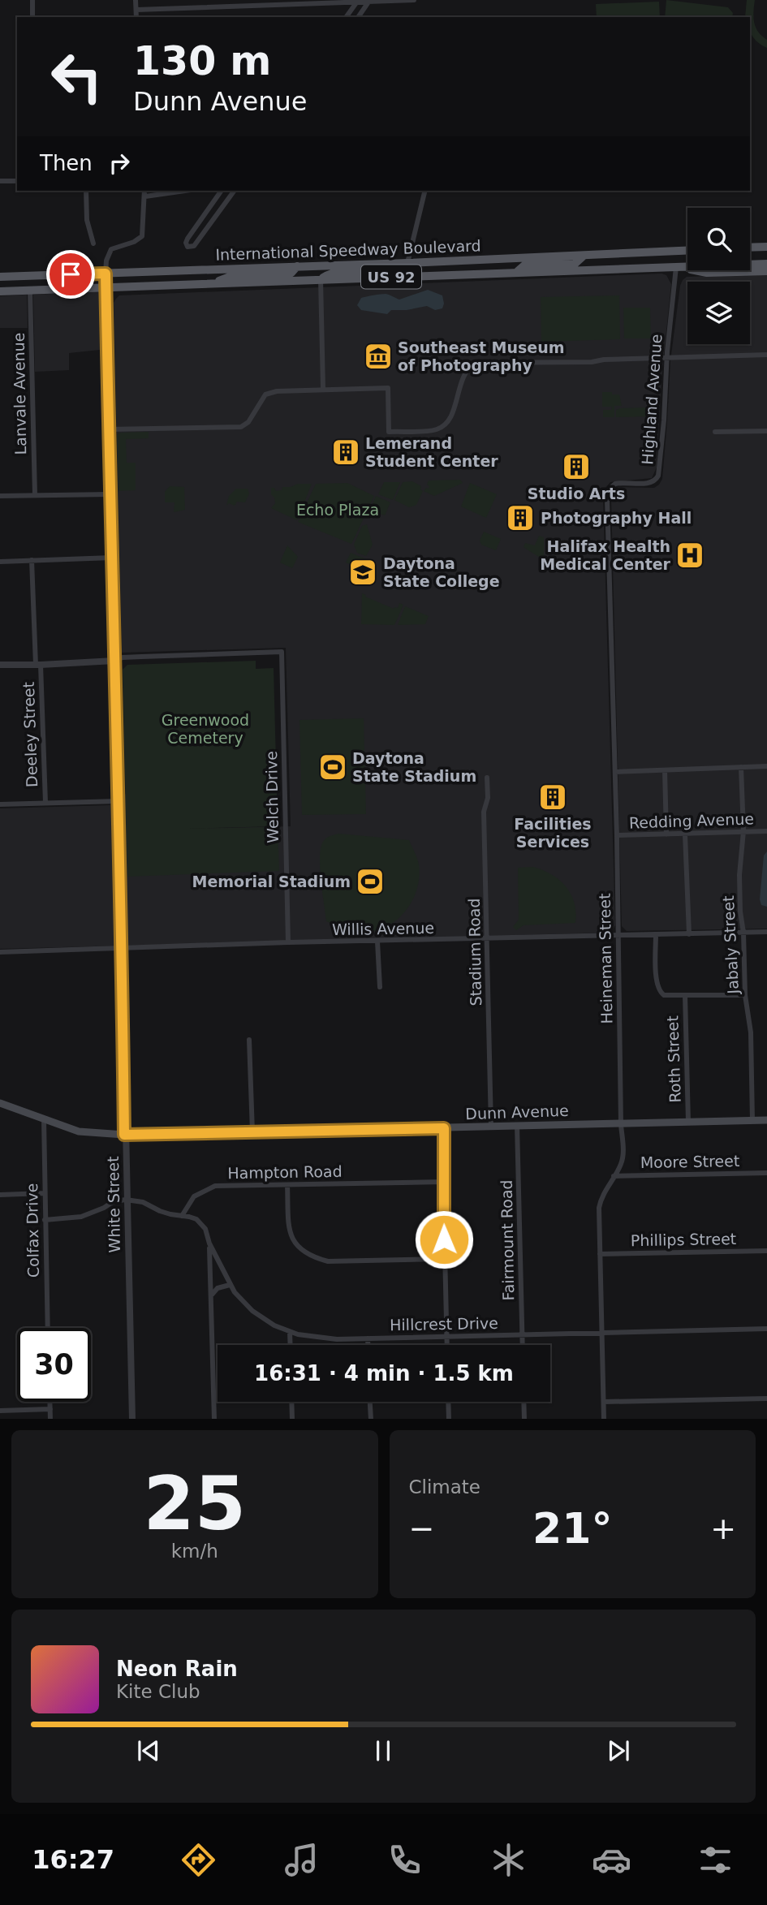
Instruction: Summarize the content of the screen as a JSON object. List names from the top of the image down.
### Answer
{
  "streets": {
    "main road": ["International Speedway Boulevard", "US 92", "Dunn Avenue"],
    "street": [
      "Lanvale Avenue",
      "Highland Avenue",
      "Deeley Street",
      "Welch Drive",
      "Redding Avenue",
      "Willis Avenue",
      "Jabaly Street",
      "Stadium Road",
      "Heineman Street",
      "Roth Street",
      "Moore Street",
      "Hampton Road",
      "White Street",
      "Colfax Drive",
      "Phillips Street",
      "Fairmount Road",
      "Hillcrest Drive"
    ]
  },
  "crossings": [
    ["International Speedway Boulevard", "Lanvale Avenue"],
    ["International Speedway Boulevard", "Highland Avenue"],
    ["International Speedway Boulevard", "White Street"],
    ["Highland Avenue", "Heineman Street"],
    ["Welch Drive", "Willis Avenue"],
    ["Welch Drive", "White Street"],
    ["Redding Avenue", "Jabaly Street"],
    ["Redding Avenue", "Heineman Street"],
    ["Willis Avenue", "Jabaly Street"],
    ["Willis Avenue", "Stadium Road"],
    ["Willis Avenue", "Heineman Street"],
    ["Willis Avenue", "White Street"],
    ["Jabaly Street", "Dunn Avenue"],
    ["Stadium Road", "Dunn Avenue"],
    ["Heineman Street", "Dunn Avenue"],
    ["Heineman Street", "Moore Street"],
    ["Heineman Street", "Phillips Street"],
    ["Heineman Street", "Hillcrest Drive"],
    ["Roth Street", "Dunn Avenue"],
    ["Dunn Avenue", "White Street"],
    ["Dunn Avenue", "Colfax Drive"],
    ["Dunn Avenue", "Fairmount Road"],
    ["Hampton Road", "Hillcrest Drive"],
    ["Fairmount Road", "Hillcrest Drive"]
  ],
  "parks": ["Echo Plaza", "Greenwood Cemetery"],
  "places": {
    "museum": ["Southeast Museum of Photography"],
    "building": [
      "Lemerand Student Center",
      "Studio Arts",
      "Photography Hall",
      "Facilities Services"
    ],
    "hospital": ["Halifax Health Medical Center"],
    "school or university": ["Daytona State College"],
    "sports": ["Daytona State Stadium", "Memorial Stadium"]
  },
  "page": {
    "turn": ["130 m", "Dunn Avenue"],
    "then": "Then",
    "limit": "30",
    "trip": "16:31 · 4 min · 1.5 km",
    "tile": [
      ["25", "km/h"],
      "Climate"
    ],
    "heat": ["−", "21°", "+"],
    "song": ["Neon Rain", "Kite Club"],
    "tabs": "16:27"
  }
}
